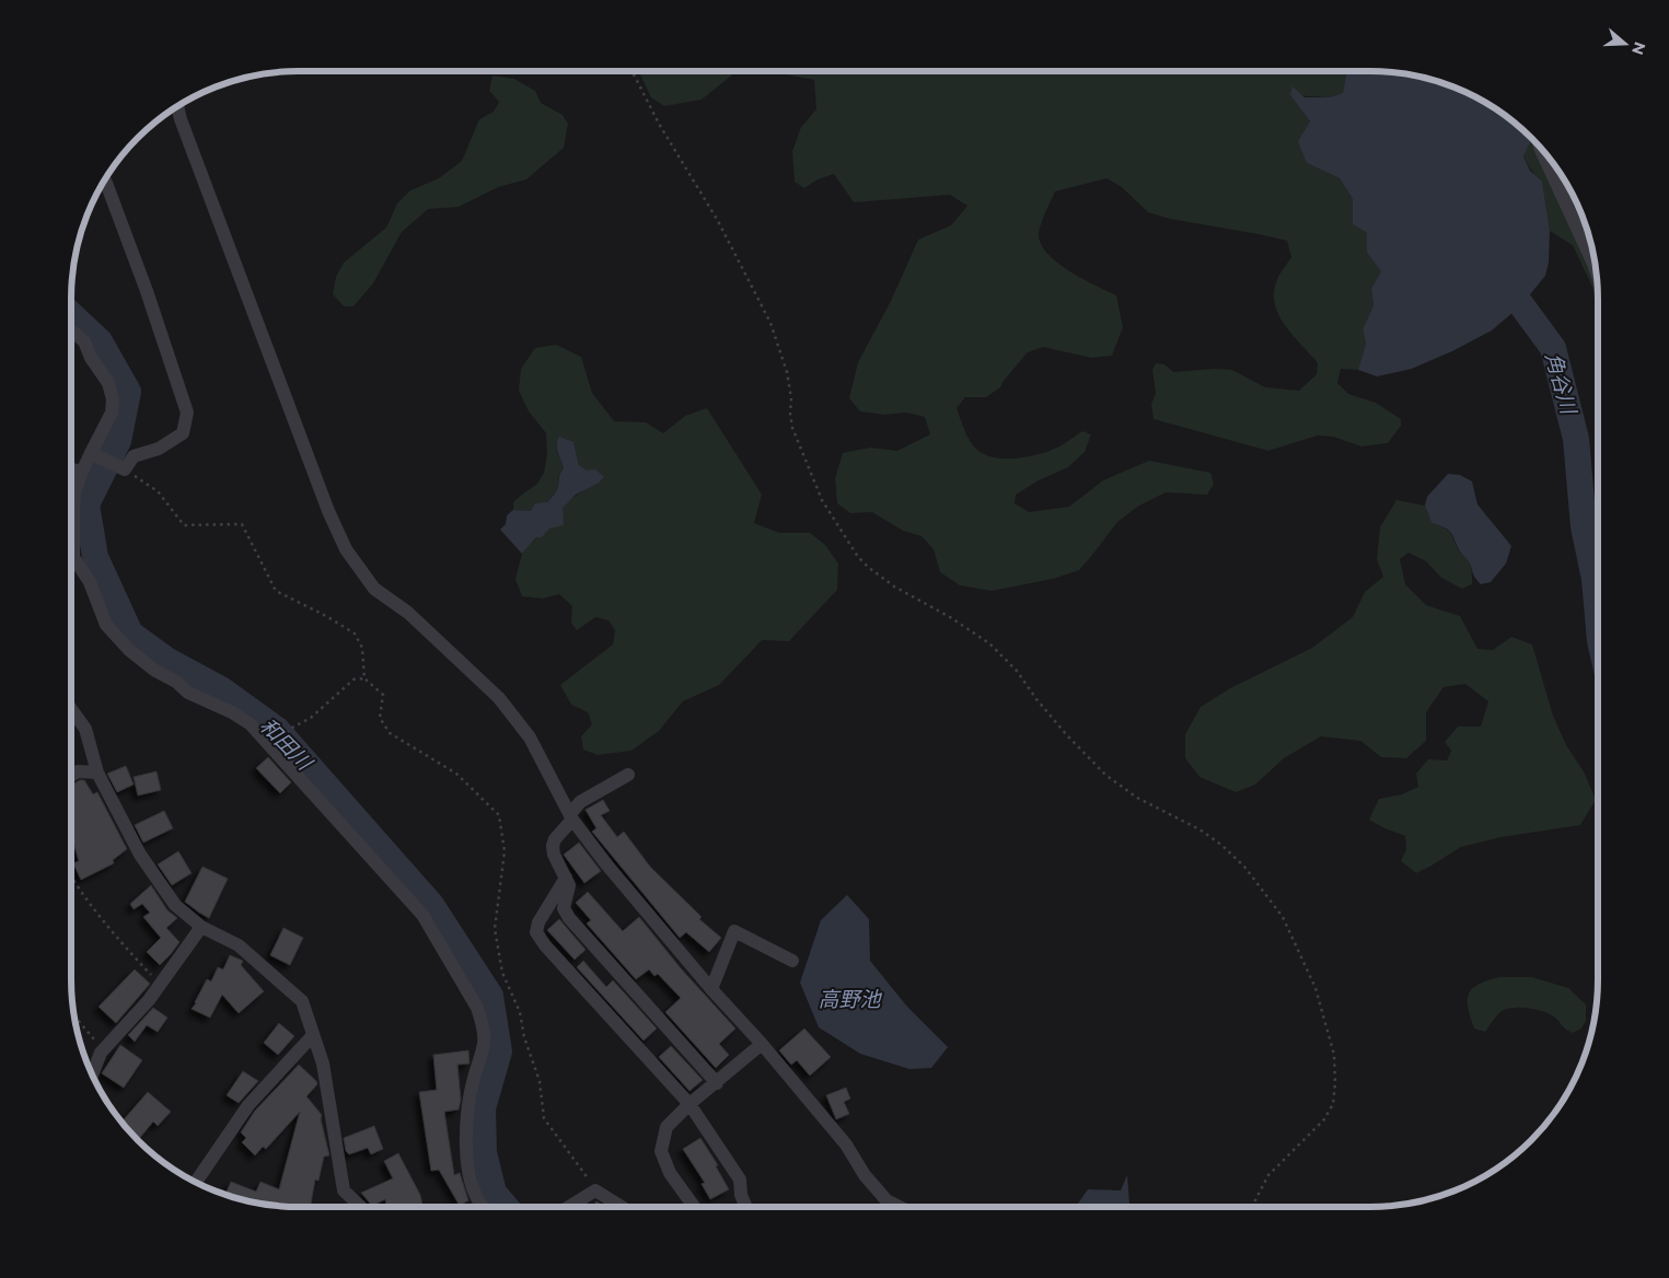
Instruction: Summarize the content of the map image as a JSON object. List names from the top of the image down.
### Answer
{
  "water": ["角谷川", "和田川", "高野池"],
  "north": "right"
}
